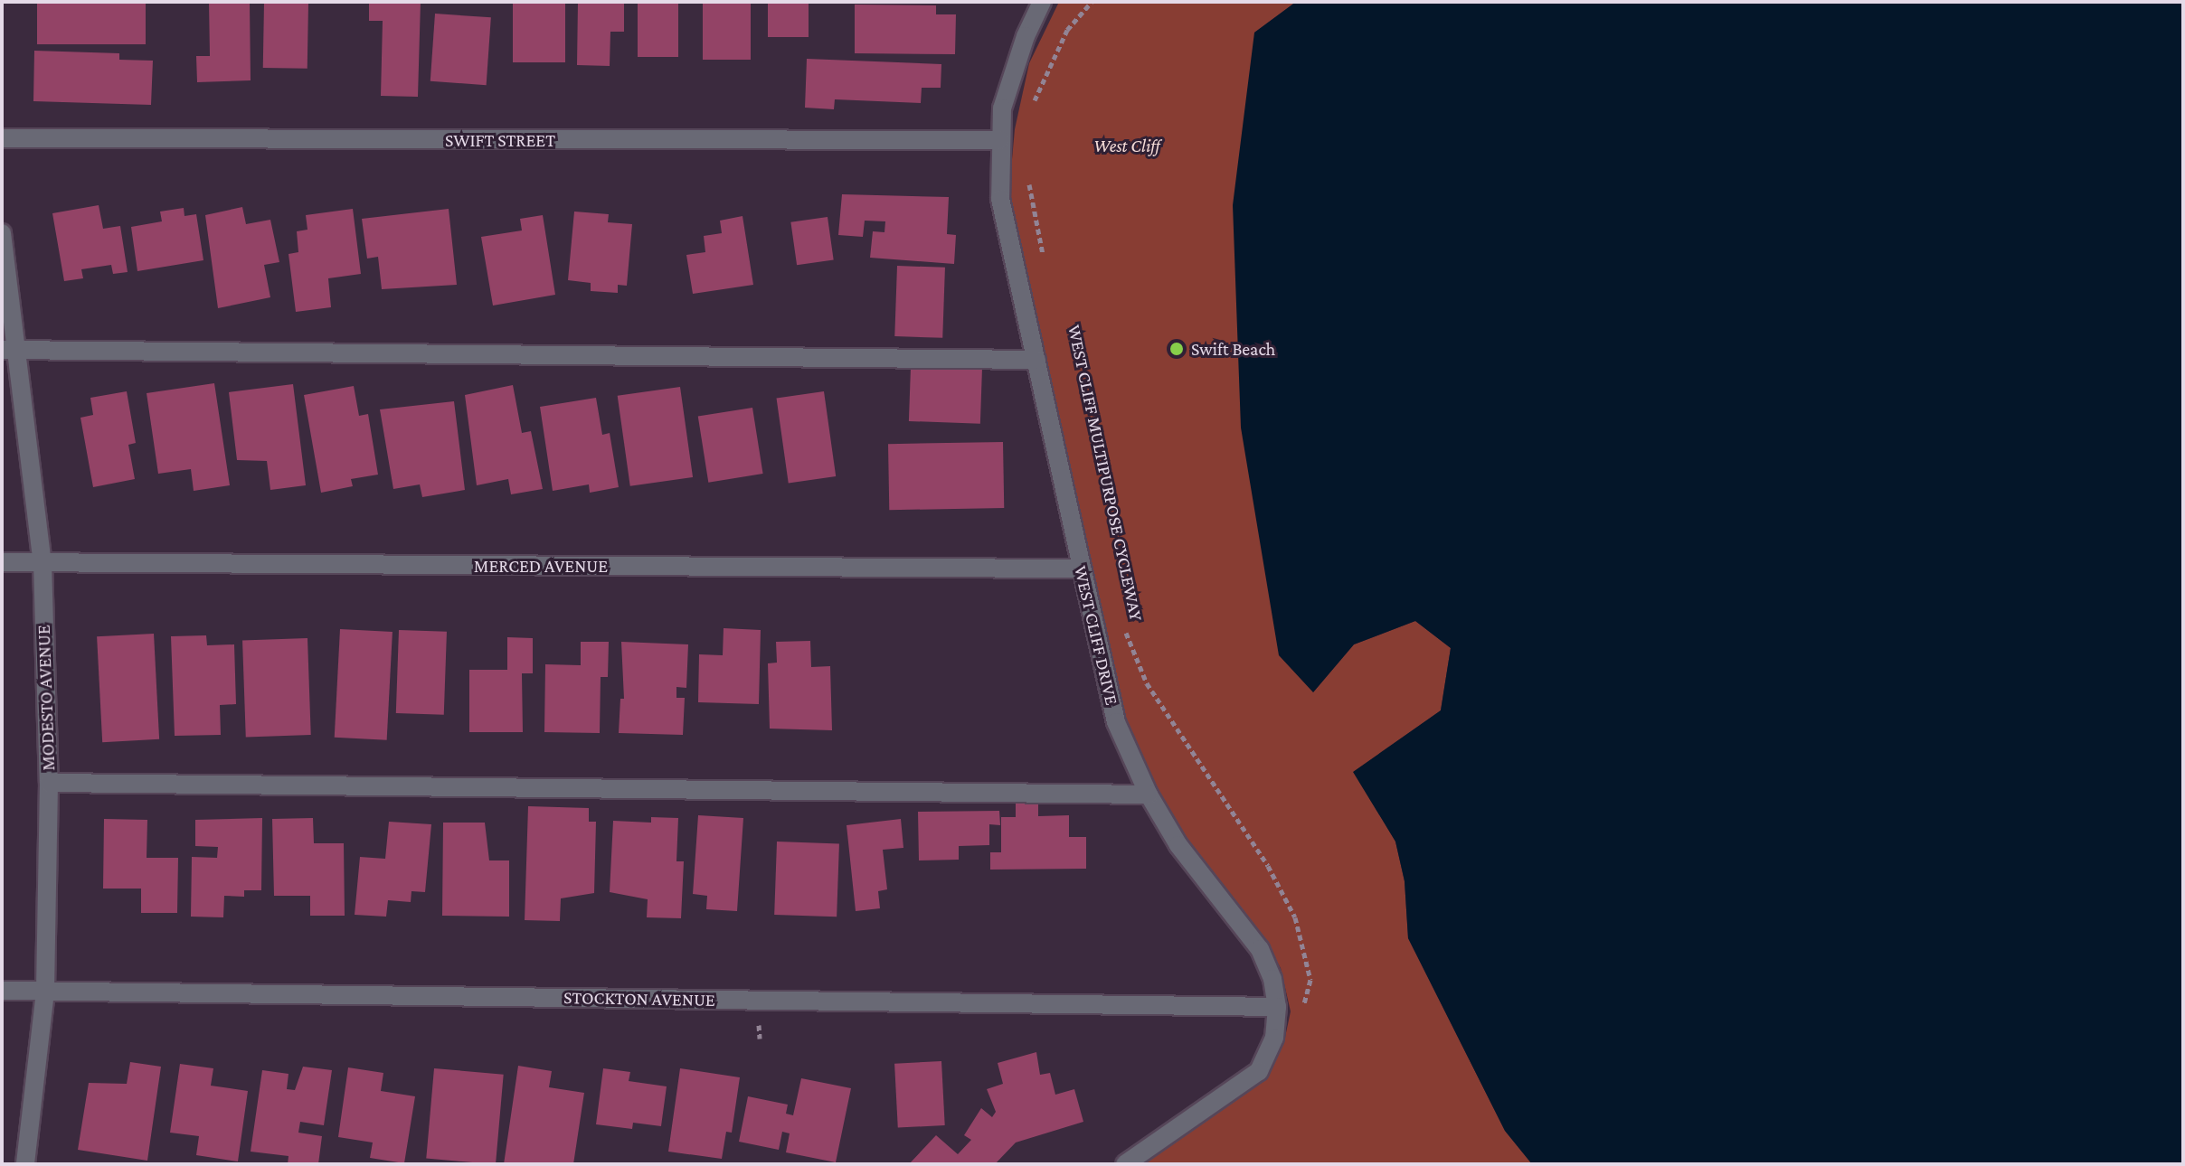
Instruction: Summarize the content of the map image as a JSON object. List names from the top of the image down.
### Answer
{
  "streets": {
    "street": [
      "SWIFT STREET",
      "MERCED AVENUE",
      "WEST CLIFF DRIVE",
      "MODESTO AVENUE",
      "STOCKTON AVENUE"
    ],
    "path": ["WEST CLIFF MULTIPURPOSE CYCLEWAY"]
  },
  "crossings": [
    ["SWIFT STREET", "WEST CLIFF DRIVE"],
    ["MERCED AVENUE", "WEST CLIFF DRIVE"],
    ["MERCED AVENUE", "MODESTO AVENUE"],
    ["WEST CLIFF DRIVE", "STOCKTON AVENUE"],
    ["MODESTO AVENUE", "STOCKTON AVENUE"]
  ],
  "parks": ["West Cliff"],
  "places": ["Swift Beach"]
}
